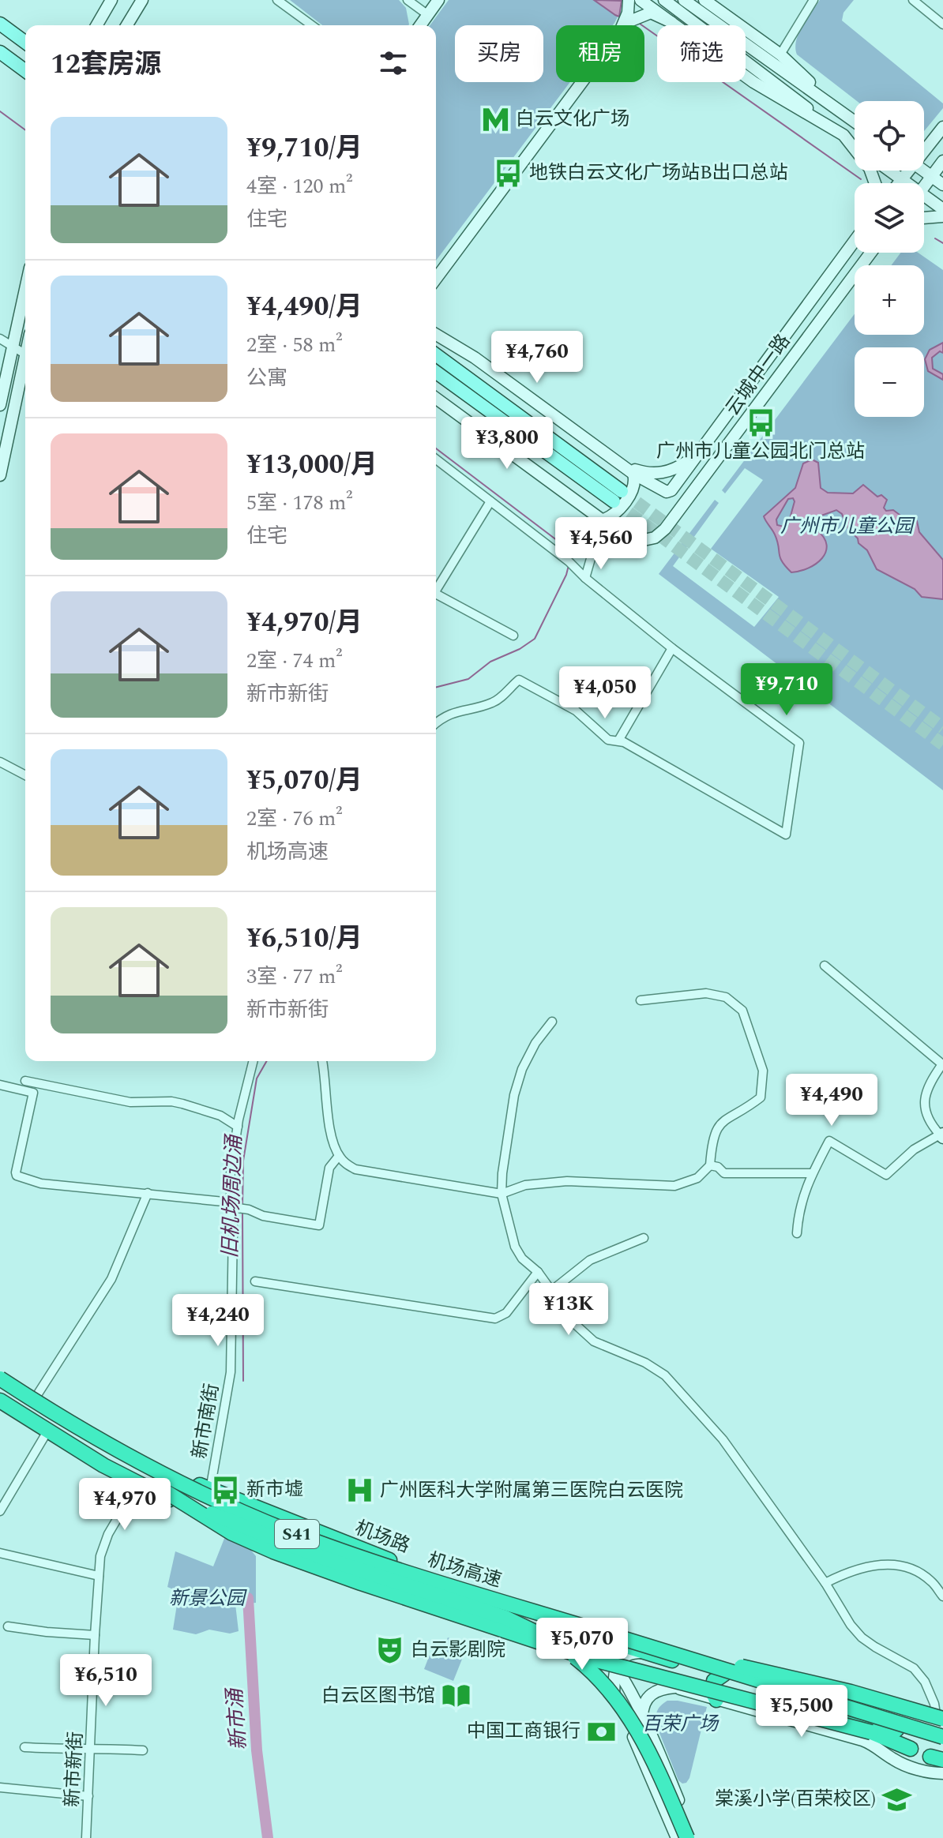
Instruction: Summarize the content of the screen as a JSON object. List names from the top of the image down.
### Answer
{
  "streets": {
    "highway": ["S41", "机场路", "机场高速"],
    "main road": ["云城中一路"],
    "street": ["新市南街", "新市新街"]
  },
  "crossings": [
    ["新市南街", "机场路"],
    ["机场路", "机场高速"]
  ],
  "water": ["旧机场周边涌", "新市涌"],
  "parks": ["广州市儿童公园", "新景公园", "百荣广场"],
  "places": {
    "metro station": ["白云文化广场"],
    "bus stop": ["地铁白云文化广场站B出口总站", "广州市儿童公园北门总站", "新市墟"],
    "hospital": ["广州医科大学附属第三医院白云医院"],
    "theatre": ["白云影剧院"],
    "library": ["白云区图书馆"],
    "bank": ["中国工商银行"],
    "school or university": ["棠溪小学(百荣校区)"]
  },
  "page": {
    "chip": ["买房", "租房", "筛选"],
    "heading": "12套房源",
    "map_buttons": ["+", "−"],
    "list": [
      {
        "name": "¥9,710/月",
        "note": "4室 · 120 m² · 住宅"
      },
      {
        "name": "¥4,490/月",
        "note": "2室 · 58 m² · 公寓"
      },
      {
        "name": "¥13,000/月",
        "note": "5室 · 178 m² · 住宅"
      },
      {
        "name": "¥4,970/月",
        "note": "2室 · 74 m² · 新市新街"
      },
      {
        "name": "¥5,070/月",
        "note": "2室 · 76 m² · 机场高速"
      },
      {
        "name": "¥6,510/月",
        "note": "3室 · 77 m² · 新市新街"
      }
    ],
    "price": [
      "¥4,760",
      "¥3,800",
      "¥4,560",
      "¥9,710",
      "¥4,050",
      "¥4,490",
      "¥13K",
      "¥4,240",
      "¥4,970",
      "¥5,070",
      "¥6,510",
      "¥5,500"
    ]
  }
}
